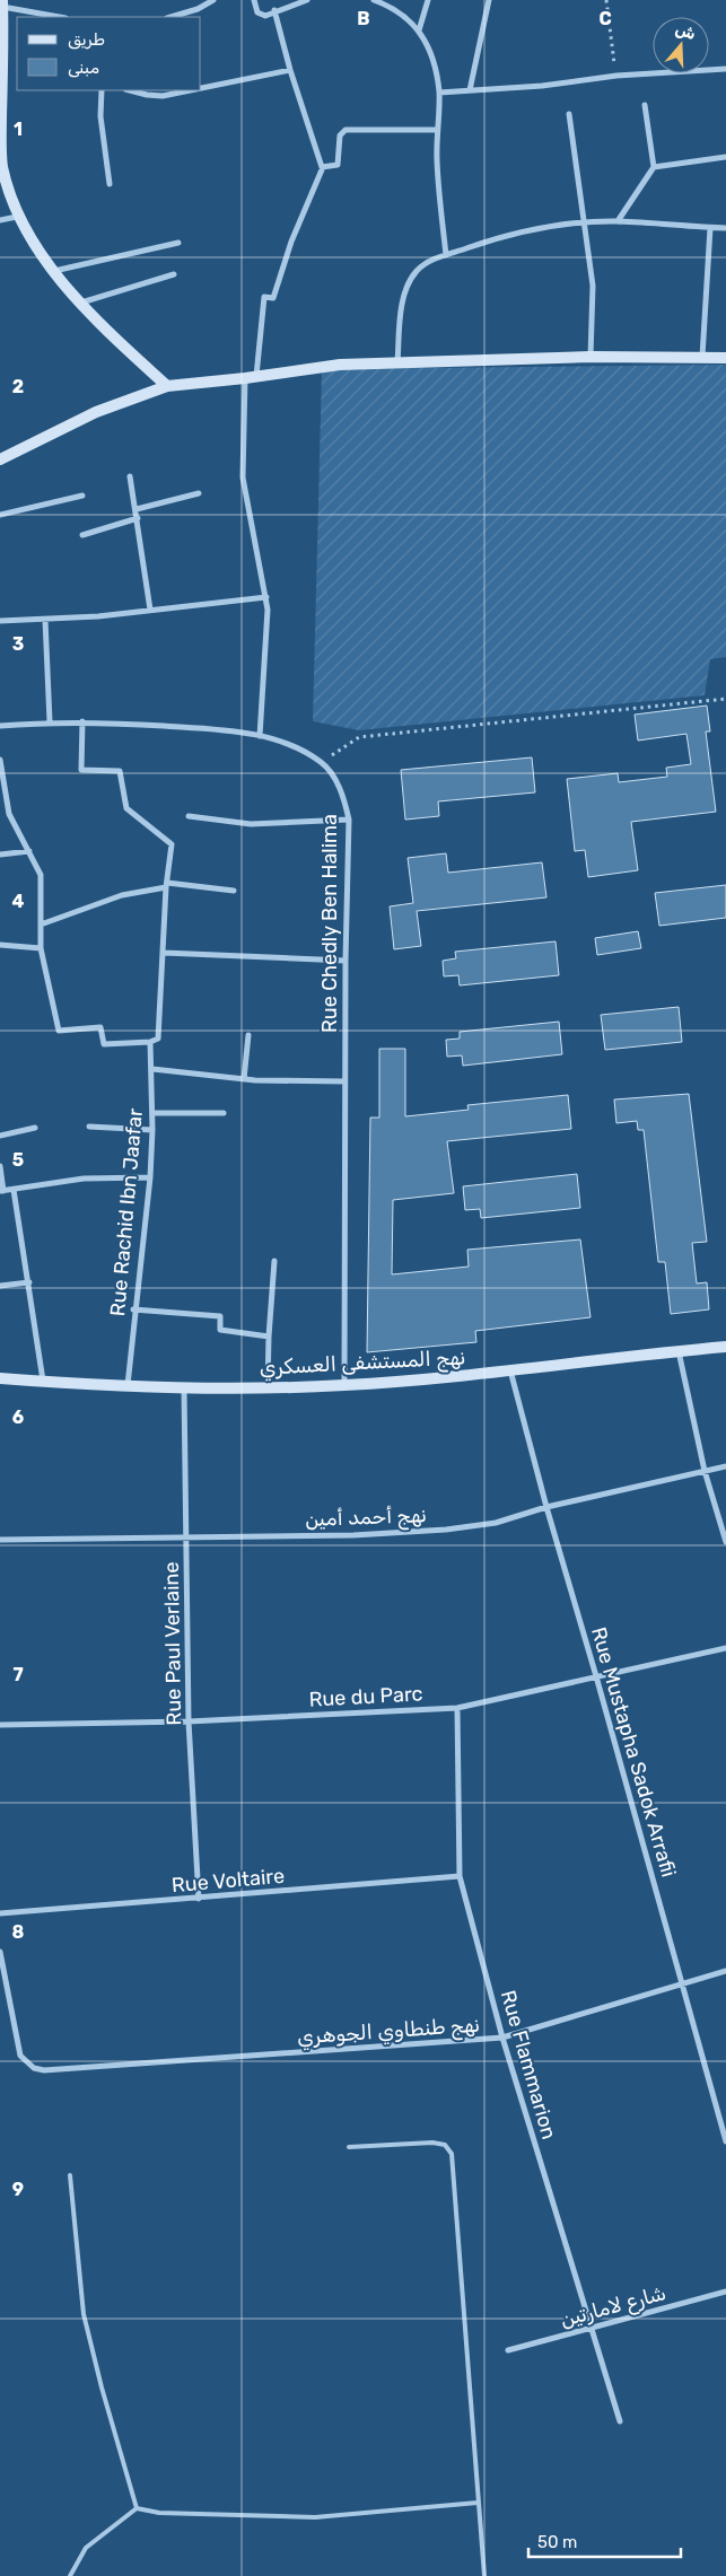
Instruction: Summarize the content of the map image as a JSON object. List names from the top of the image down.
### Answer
{
  "streets": {
    "street": [
      "Rue Chedly Ben Halima",
      "Rue Rachid Ibn Jaafar",
      "نهج المستشفى العسكري",
      "نهج أحمد أمين",
      "Rue Paul Verlaine",
      "Rue du Parc",
      "Rue Mustapha Sadok Arrafii",
      "Rue Voltaire",
      "نهج طنطاوي الجوهري",
      "Rue Flammarion",
      "شارع لامارتين"
    ]
  },
  "crossings": [
    ["Rue Chedly Ben Halima", "نهج المستشفى العسكري"],
    ["Rue Rachid Ibn Jaafar", "نهج المستشفى العسكري"],
    ["نهج المستشفى العسكري", "Rue Paul Verlaine"],
    ["نهج المستشفى العسكري", "Rue Mustapha Sadok Arrafii"],
    ["نهج أحمد أمين", "Rue Paul Verlaine"],
    ["نهج أحمد أمين", "Rue Mustapha Sadok Arrafii"],
    ["Rue Paul Verlaine", "Rue du Parc"],
    ["Rue Paul Verlaine", "Rue Voltaire"],
    ["Rue du Parc", "Rue Mustapha Sadok Arrafii"],
    ["Rue du Parc", "Rue Flammarion"],
    ["Rue Mustapha Sadok Arrafii", "نهج طنطاوي الجوهري"],
    ["Rue Voltaire", "Rue Flammarion"],
    ["نهج طنطاوي الجوهري", "Rue Flammarion"],
    ["Rue Flammarion", "شارع لامارتين"]
  ],
  "legend": ["طريق", "مبنى"],
  "scale_bar": "50 m",
  "north": "top",
  "grid": {
    "columns": ["B", "C"],
    "rows": [
      "1",
      "2",
      "3",
      "4",
      "5",
      "6",
      "7",
      "8",
      "9"
    ]
  }
}
